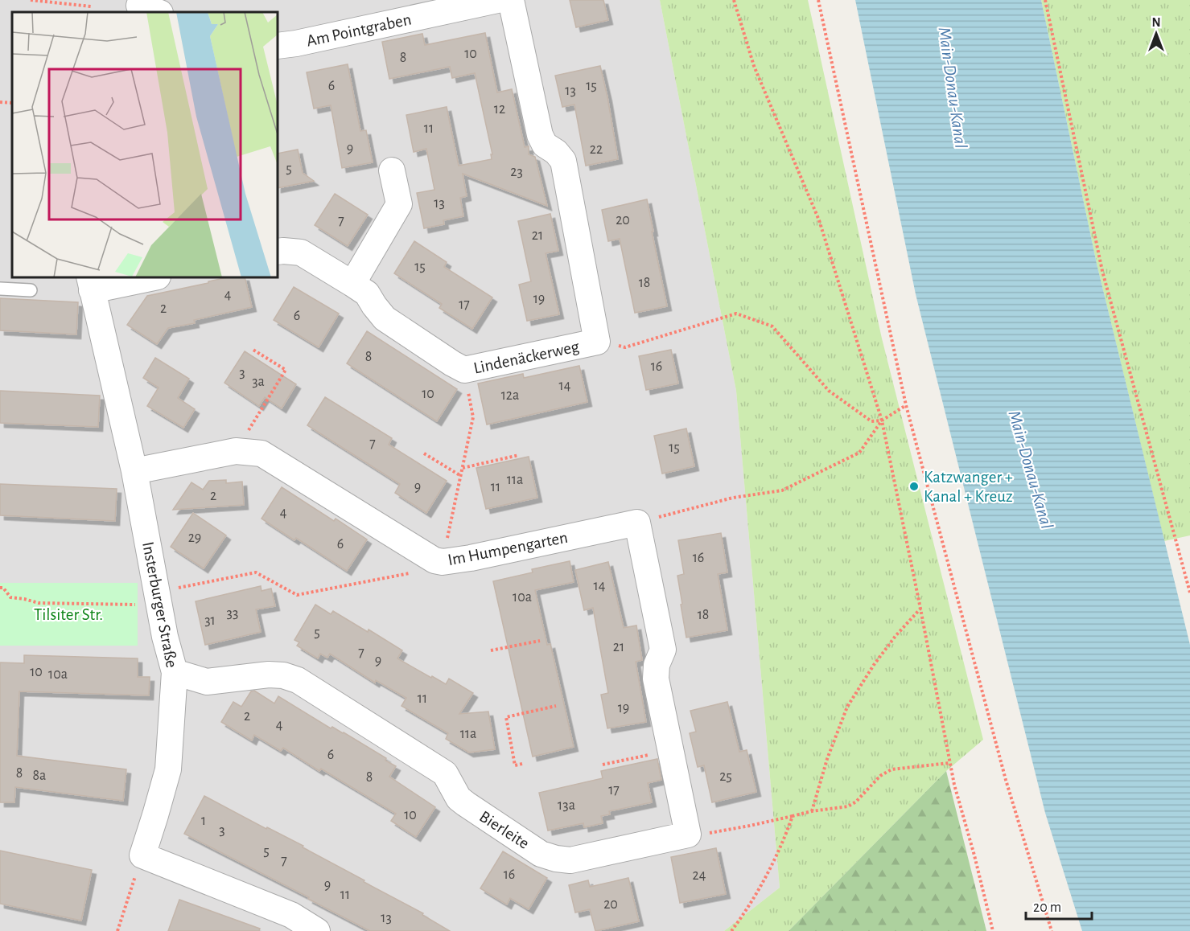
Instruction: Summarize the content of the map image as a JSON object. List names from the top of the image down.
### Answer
{
  "streets": {
    "street": [
      "Am Pointgraben",
      "Lindenäckerweg",
      "Im Humpengarten",
      "Insterburger Straße",
      "Bierleite"
    ]
  },
  "crossings": [
    ["Im Humpengarten", "Insterburger Straße"],
    ["Insterburger Straße", "Bierleite"]
  ],
  "water": ["Main-Donau-Kanal"],
  "parks": ["Tilsiter Str."],
  "places": ["Katzwanger + Kanal + Kreuz"],
  "house_numbers": [
    "10",
    "8",
    "6",
    "15",
    "13",
    "12",
    "11",
    "9",
    "22",
    "5",
    "23",
    "13",
    "20",
    "7",
    "21",
    "15",
    "18",
    "4",
    "19",
    "17",
    "2",
    "6",
    "8",
    "16",
    "3",
    "3a",
    "14",
    "10",
    "12a",
    "7",
    "15",
    "11a",
    "9",
    "11",
    "2",
    "4",
    "29",
    "6",
    "16",
    "14",
    "10a",
    "33",
    "18",
    "31",
    "5",
    "21",
    "7",
    "9",
    "10",
    "10a",
    "11",
    "19",
    "2",
    "4",
    "11a",
    "6",
    "8",
    "8a",
    "25",
    "8",
    "17",
    "13a",
    "10",
    "1",
    "3",
    "5",
    "7",
    "16",
    "24",
    "9",
    "11",
    "20",
    "13"
  ],
  "scale_bar": "20 m",
  "north": "top"
}
